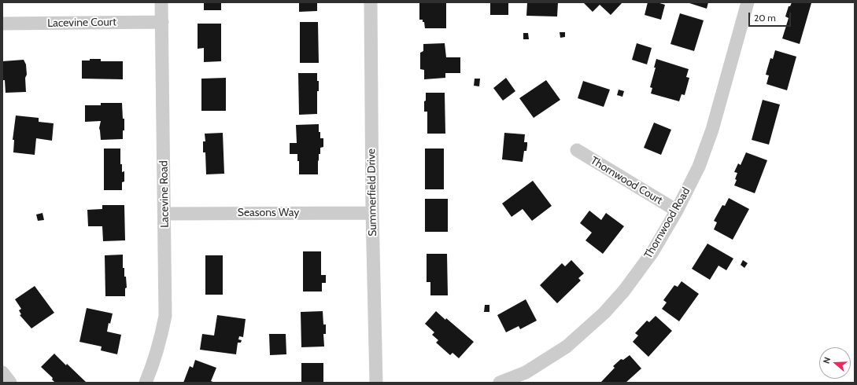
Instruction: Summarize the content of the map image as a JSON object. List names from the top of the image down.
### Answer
{
  "streets": {
    "street": [
      "Lacevine Court",
      "Thornwood Court",
      "Summerfield Drive",
      "Lacevine Road",
      "Seasons Way",
      "Thornwood Road"
    ]
  },
  "crossings": [
    ["Lacevine Court", "Lacevine Road"],
    ["Thornwood Court", "Thornwood Road"],
    ["Summerfield Drive", "Seasons Way"],
    ["Lacevine Road", "Seasons Way"]
  ],
  "scale_bar": "20 m",
  "north": "left"
}
